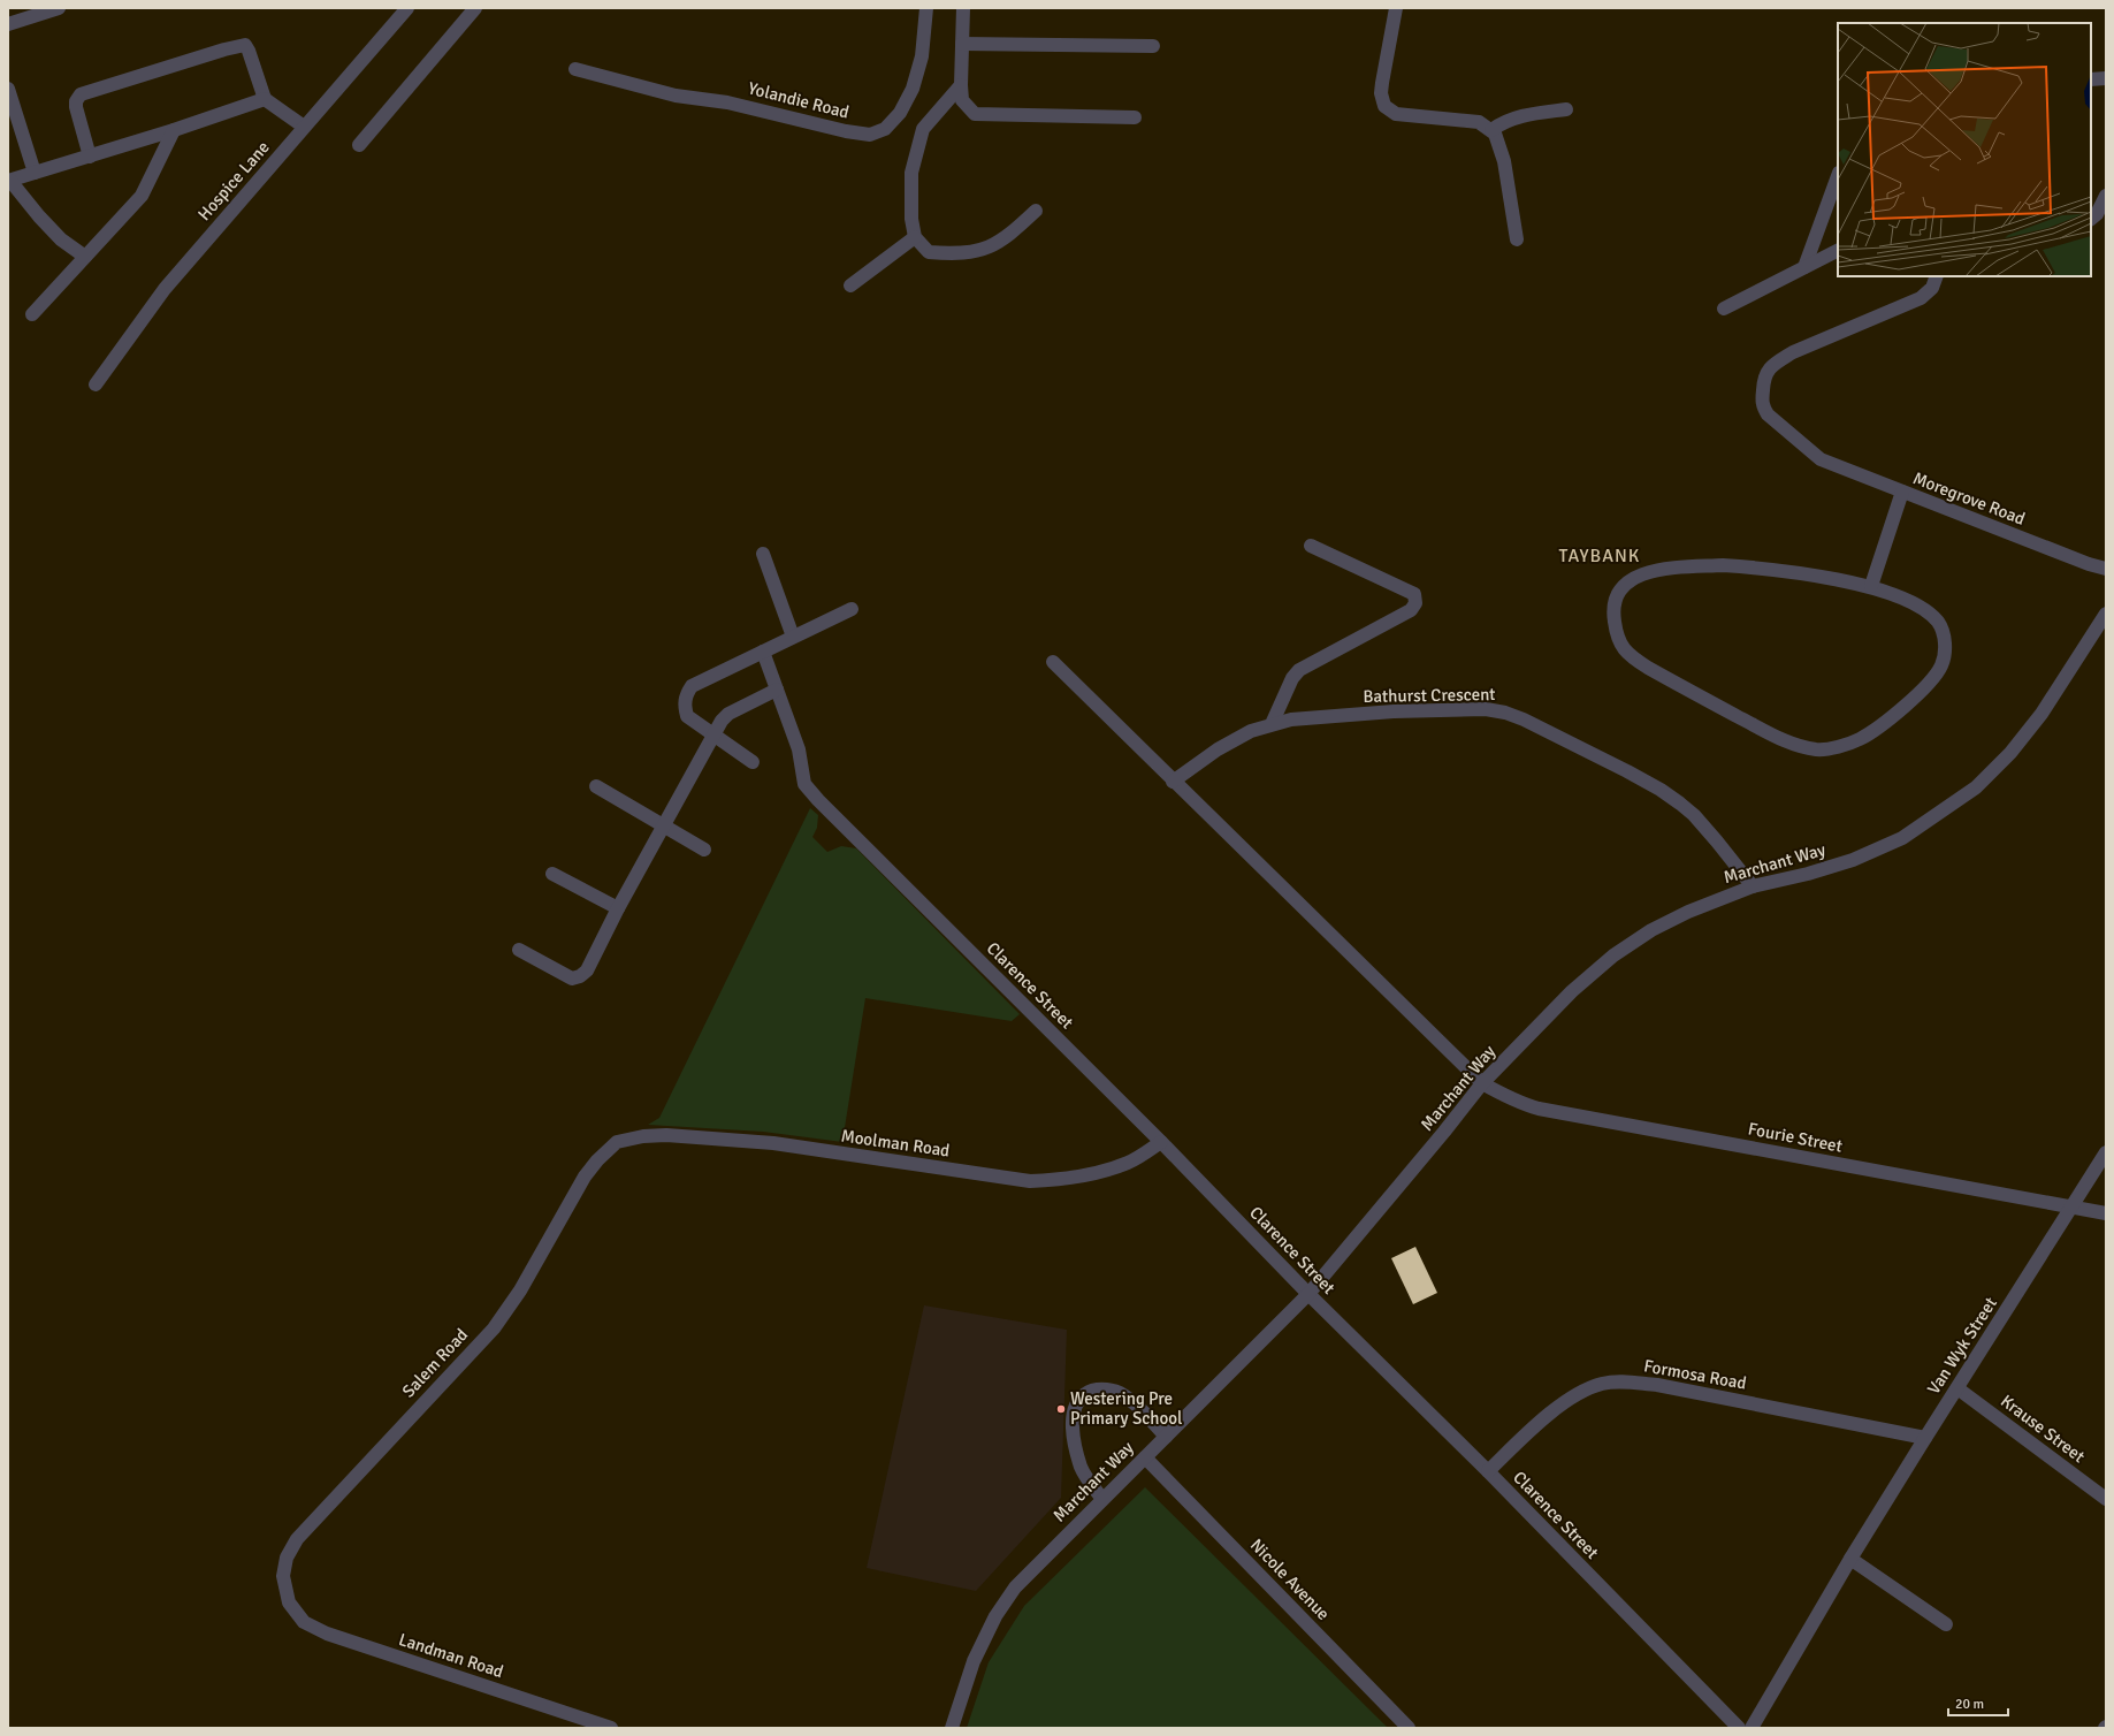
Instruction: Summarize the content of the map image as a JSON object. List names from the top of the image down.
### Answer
{
  "streets": {
    "street": [
      "Yolandie Road",
      "Hospice Lane",
      "Moregrove Road",
      "Bathurst Crescent",
      "Marchant Way",
      "Clarence Street",
      "Fourie Street",
      "Moolman Road",
      "Van Wyk Street",
      "Salem Road",
      "Formosa Road",
      "Krause Street",
      "Nicole Avenue",
      "Landman Road"
    ]
  },
  "crossings": [
    ["Bathurst Crescent", "Marchant Way"],
    ["Marchant Way", "Clarence Street"],
    ["Marchant Way", "Fourie Street"],
    ["Marchant Way", "Nicole Avenue"],
    ["Clarence Street", "Moolman Road"],
    ["Clarence Street", "Formosa Road"],
    ["Fourie Street", "Van Wyk Street"],
    ["Moolman Road", "Salem Road"],
    ["Van Wyk Street", "Formosa Road"],
    ["Van Wyk Street", "Krause Street"],
    ["Salem Road", "Landman Road"]
  ],
  "districts": ["TAYBANK"],
  "places": ["Westering Pre Primary School"],
  "scale_bar": "20 m"
}
